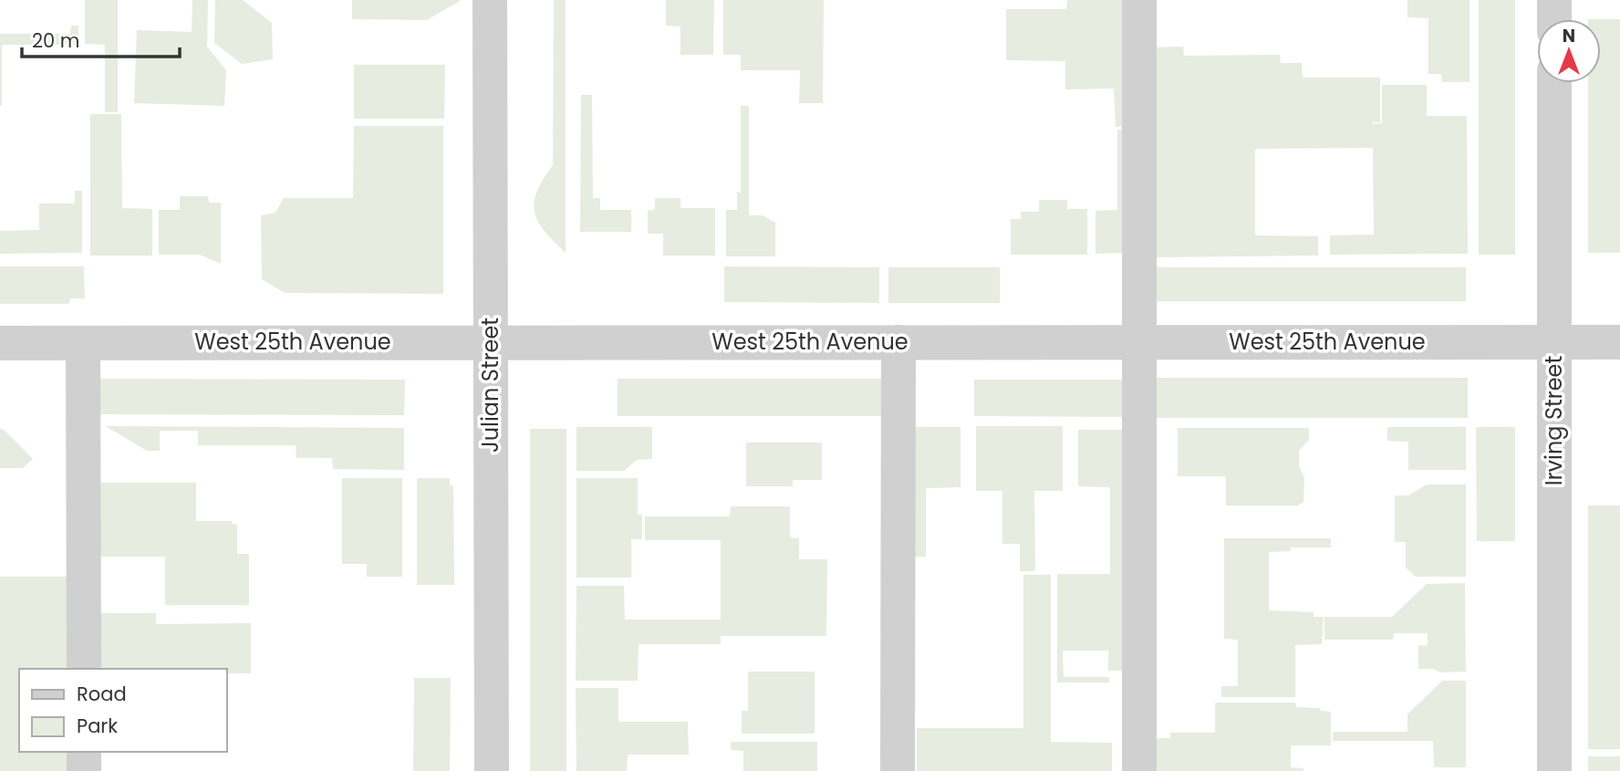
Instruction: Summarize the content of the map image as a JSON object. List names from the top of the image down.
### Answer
{
  "streets": {
    "street": ["West 25th Avenue", "Julian Street", "Irving Street"]
  },
  "crossings": [
    ["West 25th Avenue", "Julian Street"],
    ["West 25th Avenue", "Irving Street"]
  ],
  "legend": ["Road", "Park"],
  "scale_bar": "20 m",
  "north": "top"
}
